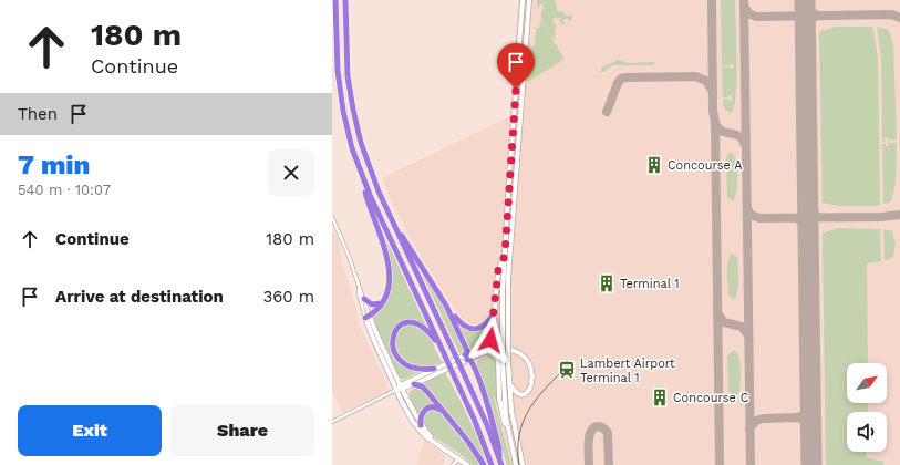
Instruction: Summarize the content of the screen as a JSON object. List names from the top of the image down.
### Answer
{
  "places": {
    "building": ["Concourse A", "Terminal 1", "Concourse C"],
    "station": ["Lambert Airport Terminal 1"]
  },
  "north": "top right",
  "page": {
    "turn": ["180 m", "Continue"],
    "then": "Then",
    "heading": ["7 min", "540 m · 10:07"],
    "list": [
      {
        "name": "Continue",
        "value": "180 m"
      },
      {
        "name": "Arrive at destination",
        "value": "360 m"
      }
    ],
    "buttons": ["Exit", "Share"]
  }
}
